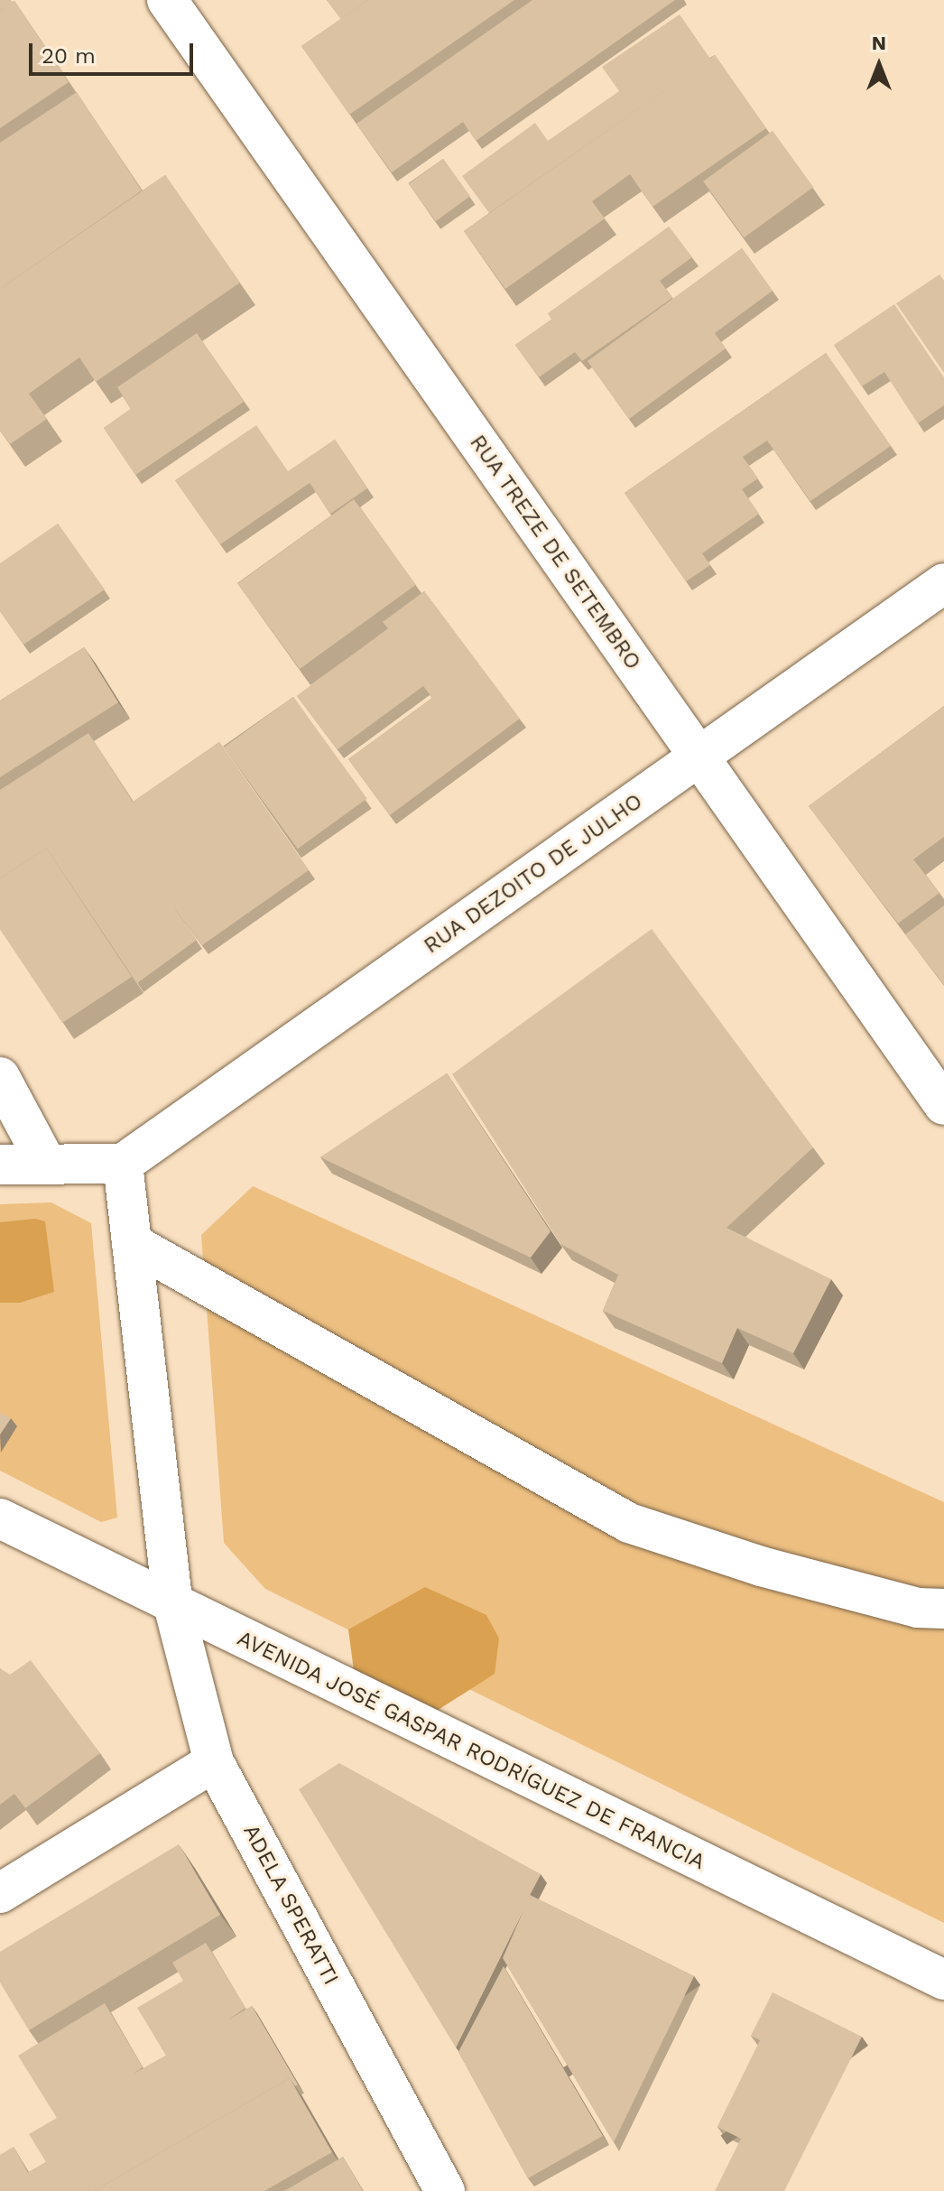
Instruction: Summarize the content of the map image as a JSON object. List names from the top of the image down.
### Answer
{
  "streets": {
    "street": [
      "RUA TREZE DE SETEMBRO",
      "RUA DEZOITO DE JULHO",
      "AVENIDA JOSÉ GASPAR RODRÍGUEZ DE FRANCIA",
      "ADELA SPERATTI"
    ]
  },
  "crossings": [
    ["RUA TREZE DE SETEMBRO", "RUA DEZOITO DE JULHO"],
    ["RUA DEZOITO DE JULHO", "ADELA SPERATTI"],
    ["AVENIDA JOSÉ GASPAR RODRÍGUEZ DE FRANCIA", "ADELA SPERATTI"]
  ],
  "scale_bar": "20 m",
  "north": "top"
}
